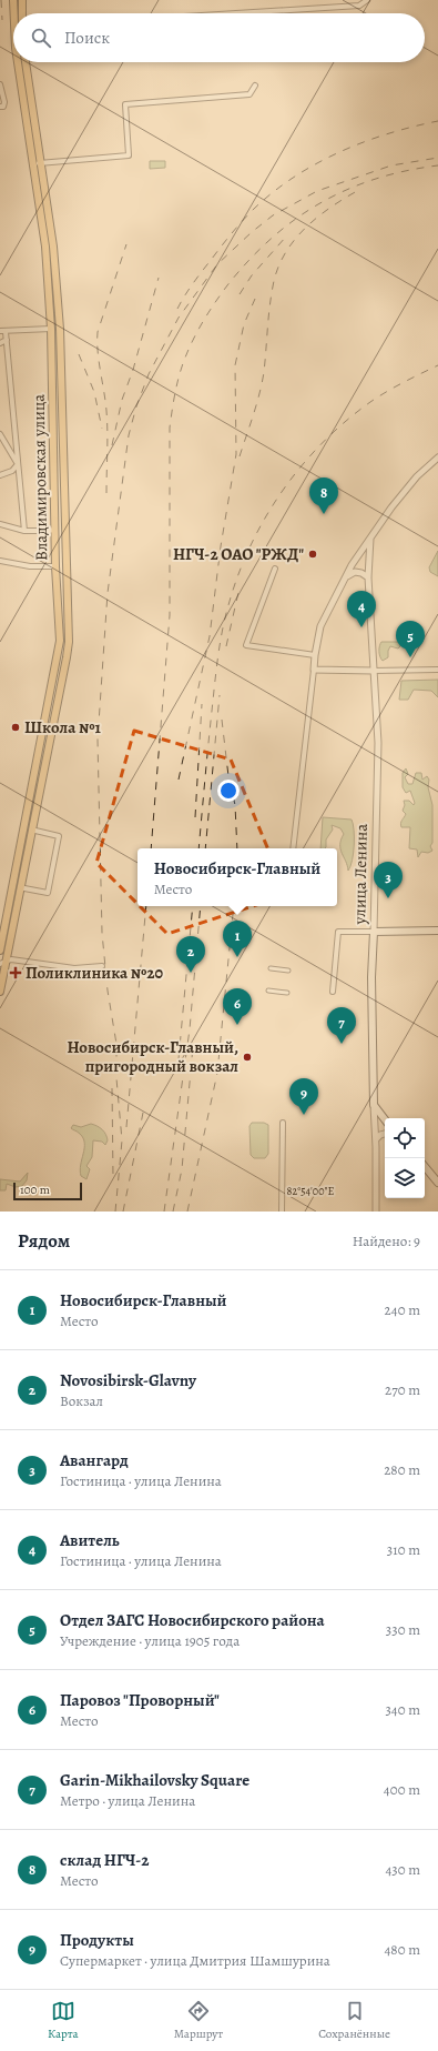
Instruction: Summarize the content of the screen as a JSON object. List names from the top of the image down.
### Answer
{
  "streets": {
    "main road": ["Владимировская улица", "улица Ленина"]
  },
  "places": {
    "other": ["НГЧ-2 ОАО \"РЖД\"", "Школа №1", "Новосибирск-Главный, пригородный вокзал"],
    "health": ["Поликлиника №20"]
  },
  "scale_bar": "100 m",
  "page": {
    "search": "Поиск",
    "pins": [
      "8",
      "4",
      "5",
      "3",
      "1",
      "2",
      "6",
      "7",
      "9"
    ],
    "popup": ["Новосибирск-Главный", "Место"],
    "scale": "100 m",
    "heading": ["Рядом", "Найдено: 9"],
    "list": [
      {
        "mark": "1",
        "name": "Новосибирск-Главный",
        "note": "Место",
        "value": "240 m"
      },
      {
        "mark": "2",
        "name": "Novosibirsk-Glavny",
        "note": "Вокзал",
        "value": "270 m"
      },
      {
        "mark": "3",
        "name": "Авангард",
        "note": "Гостиница · улица Ленина",
        "value": "280 m"
      },
      {
        "mark": "4",
        "name": "Авитель",
        "note": "Гостиница · улица Ленина",
        "value": "310 m"
      },
      {
        "mark": "5",
        "name": "Отдел ЗАГС Новосибирского района",
        "note": "Учреждение · улица 1905 года",
        "value": "330 m"
      },
      {
        "mark": "6",
        "name": "Паровоз \"Проворный\"",
        "note": "Место",
        "value": "340 m"
      },
      {
        "mark": "7",
        "name": "Garin-Mikhailovsky Square",
        "note": "Метро · улица Ленина",
        "value": "400 m"
      },
      {
        "mark": "8",
        "name": "склад НГЧ-2",
        "note": "Место",
        "value": "430 m"
      },
      {
        "mark": "9",
        "name": "Продукты",
        "note": "Супермаркет · улица Дмитрия Шамшурина",
        "value": "480 m"
      }
    ],
    "nav": ["Карта", "Маршрут", "Сохранённые"]
  },
  "coordinates": ["82°54'00\"E"]
}
